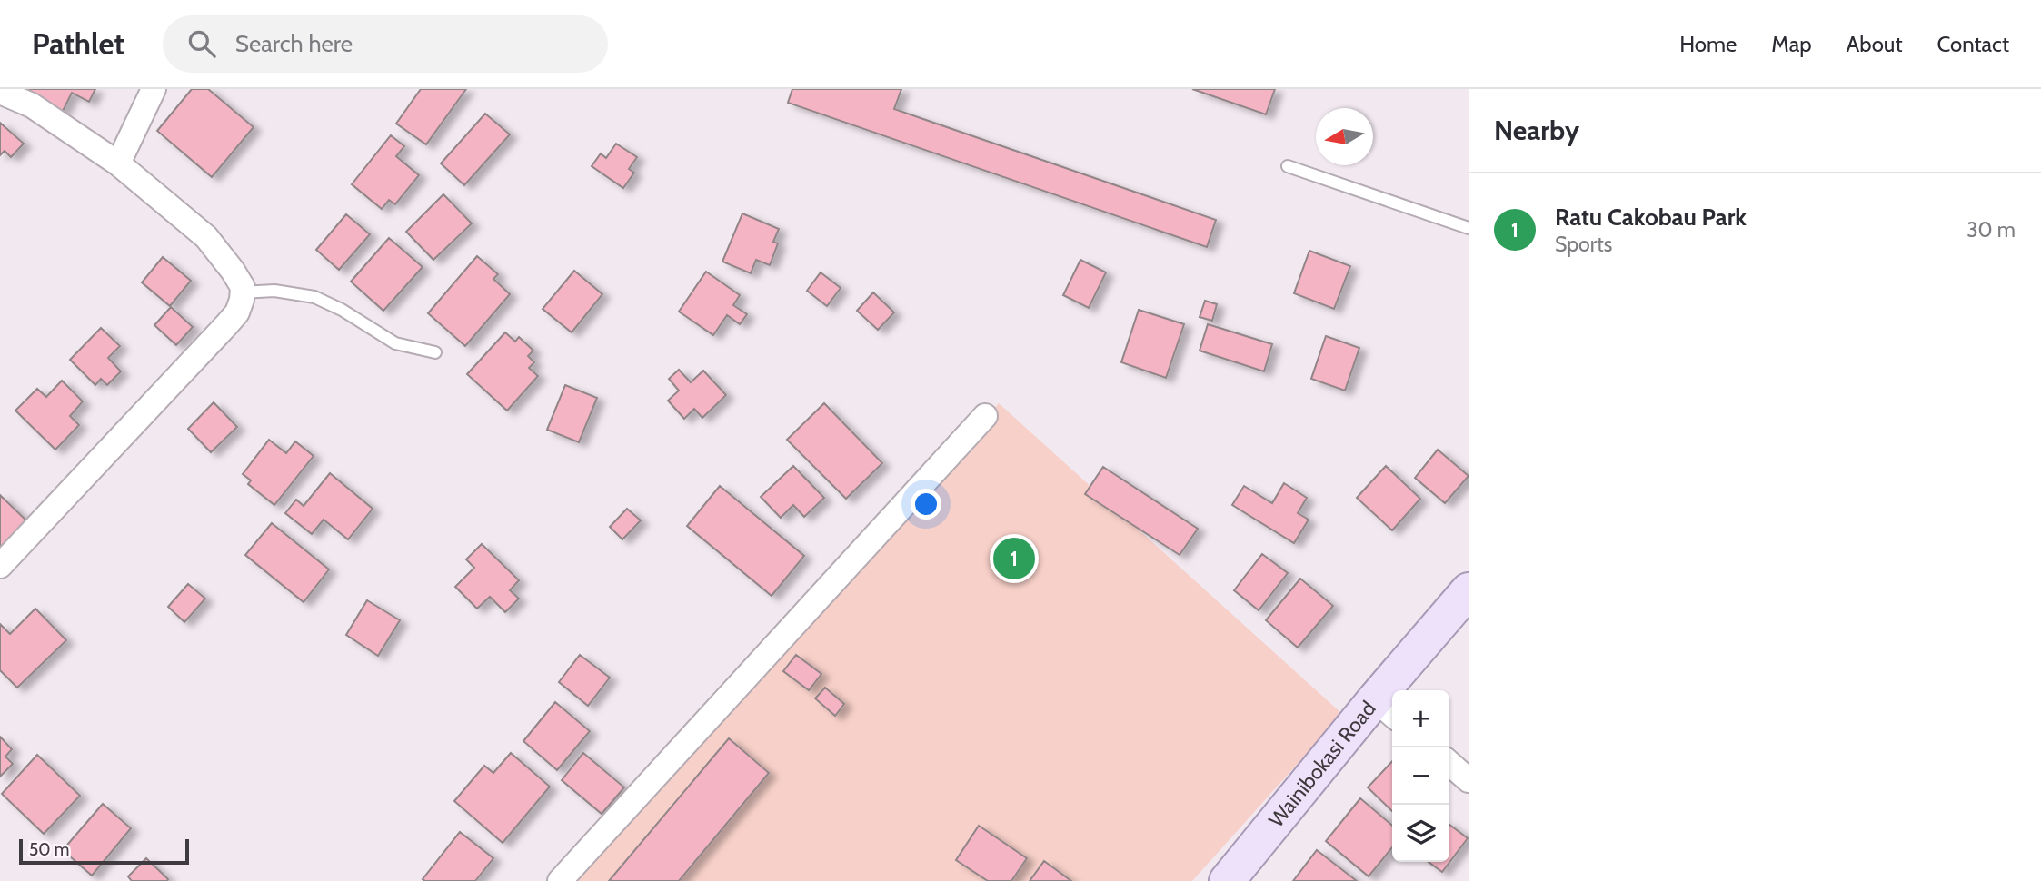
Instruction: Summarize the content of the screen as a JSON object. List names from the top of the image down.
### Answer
{
  "streets": {
    "main road": ["Wainibokasi Road"]
  },
  "scale_bar": "50 m",
  "north": "left",
  "page": {
    "header": "Pathlet",
    "search": "Search here",
    "nav": [
      "Home",
      "Map",
      "About",
      "Contact"
    ],
    "heading": "Nearby",
    "list": [
      {
        "mark": "1",
        "name": "Ratu Cakobau Park",
        "note": "Sports",
        "value": "30 m"
      }
    ],
    "pins": "1",
    "map_buttons": ["+", "−"],
    "scale": "50 m"
  }
}
